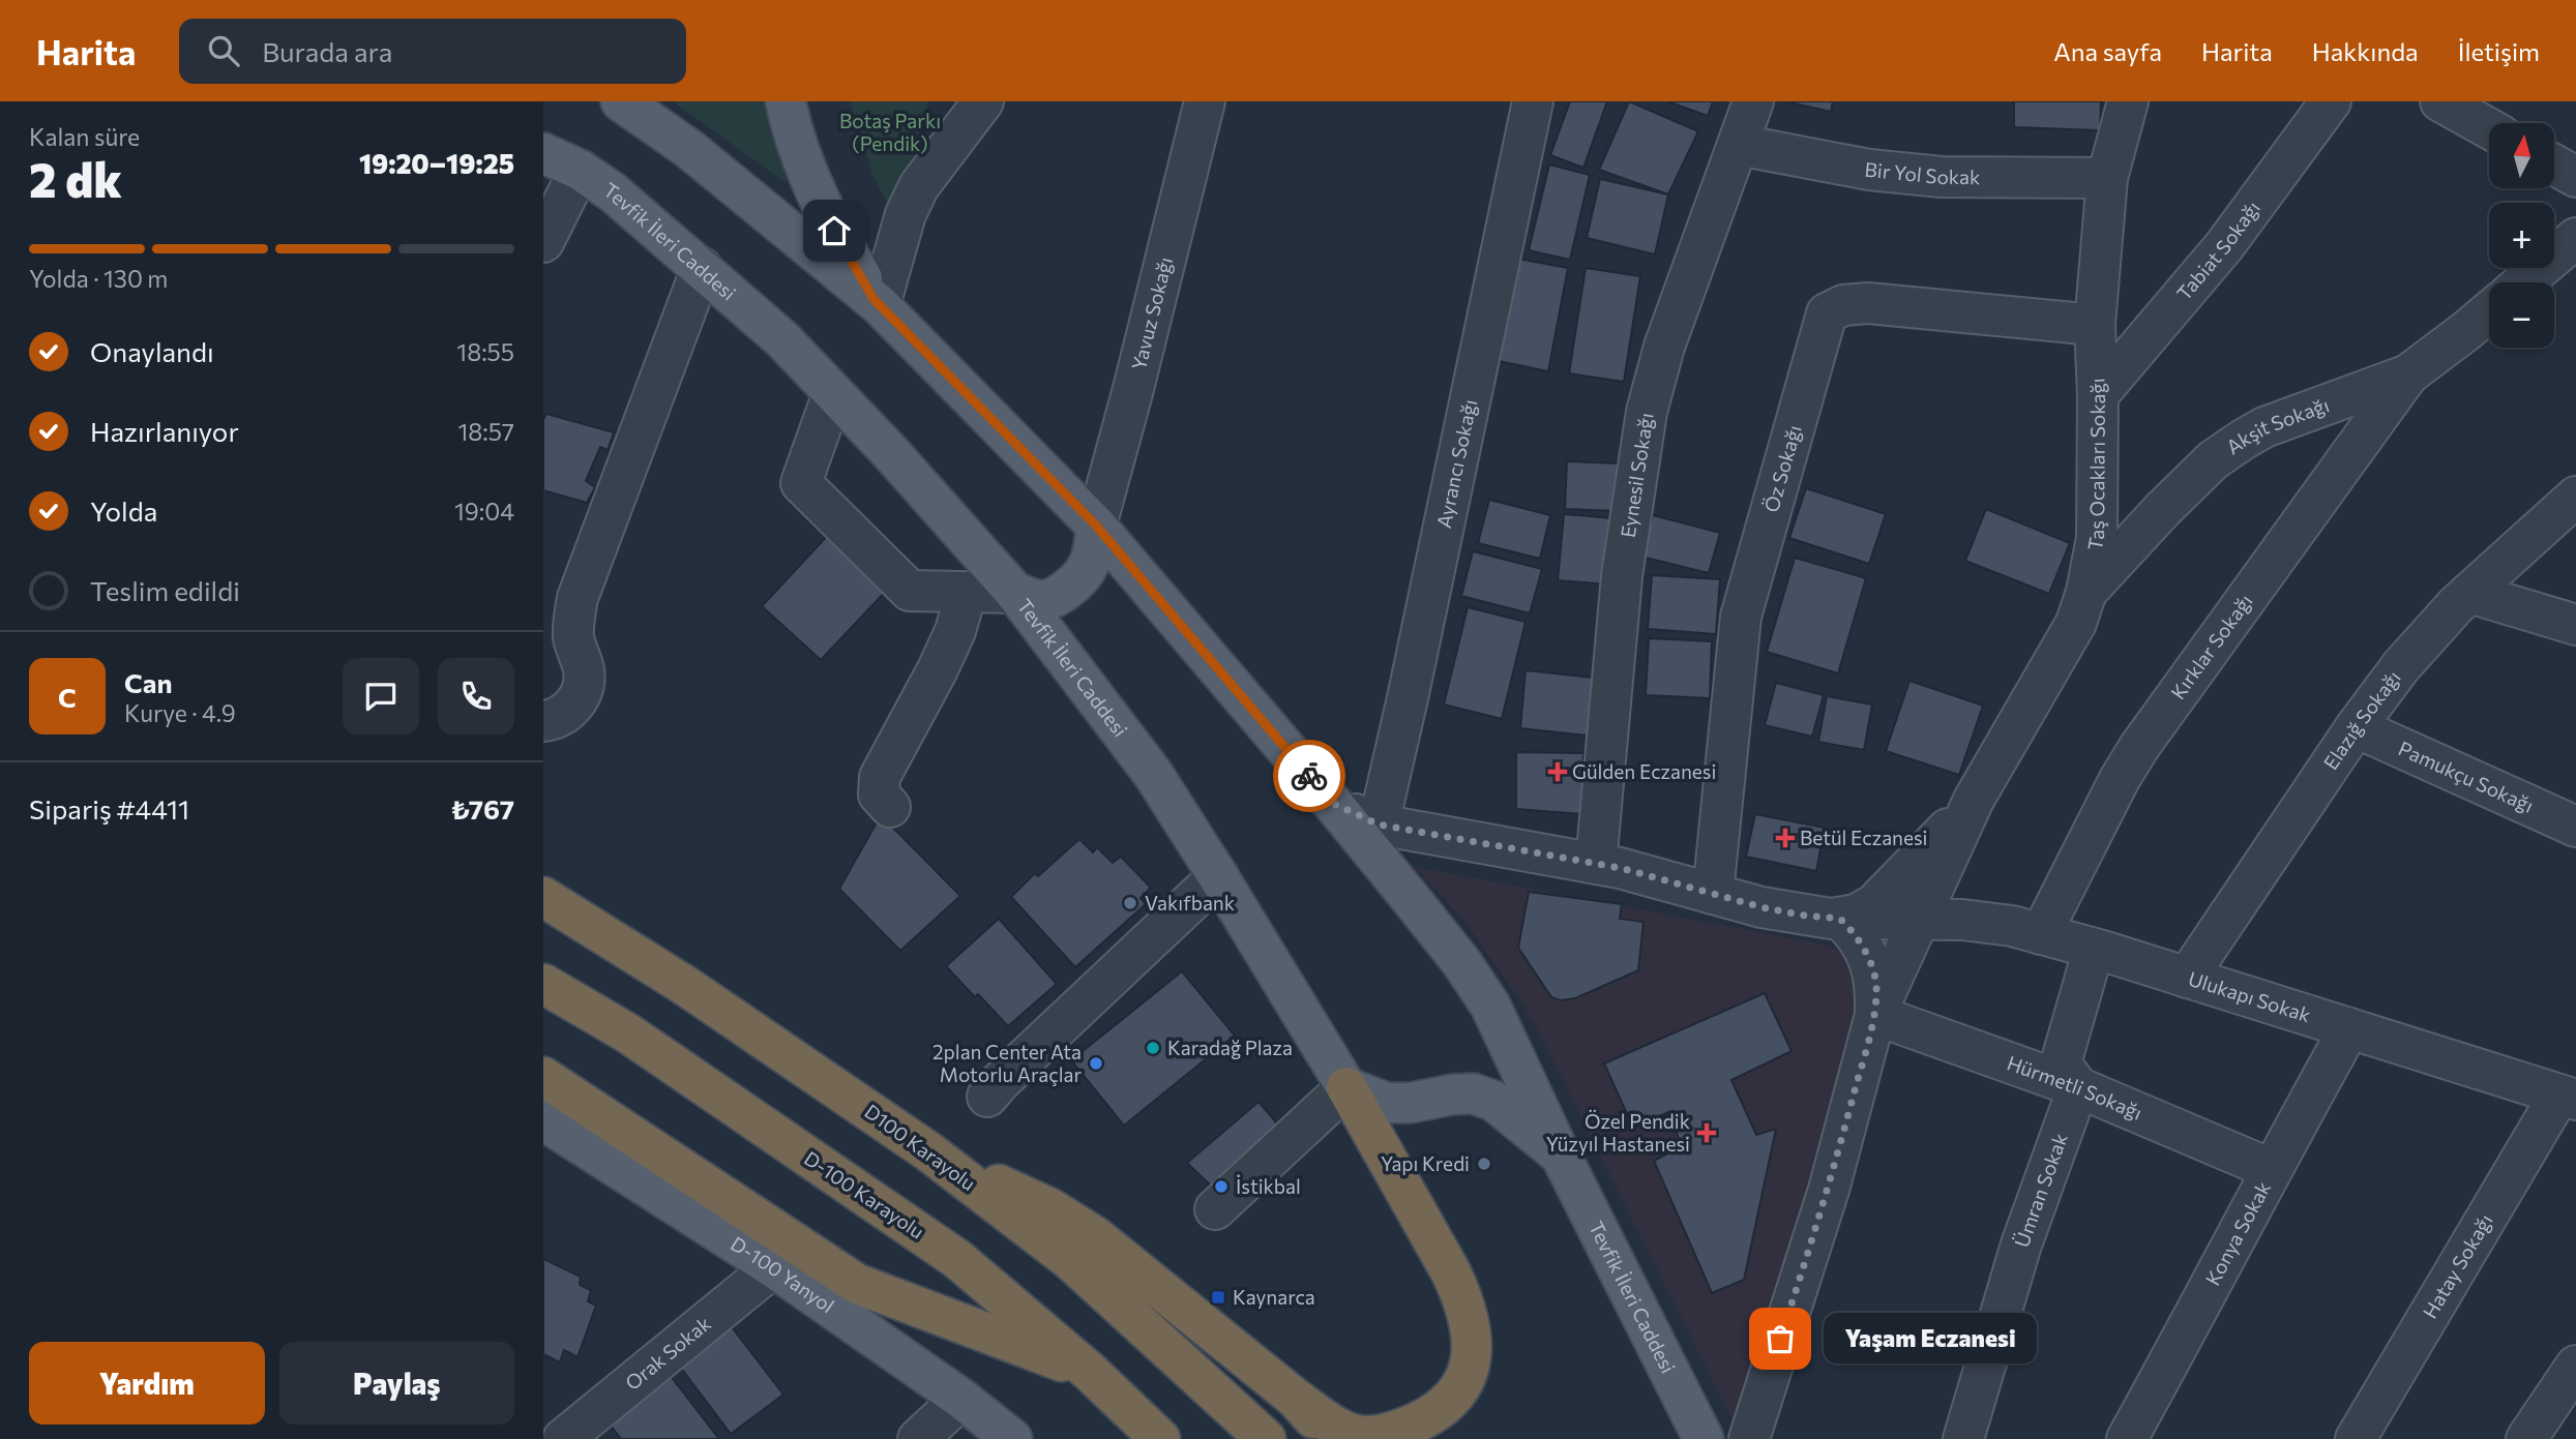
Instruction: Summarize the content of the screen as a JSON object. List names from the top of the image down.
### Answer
{
  "streets": {
    "highway": ["D100 Karayolu", "D-100 Karayolu"],
    "main road": ["Tevfik İleri Caddesi", "D-100 Yanyol"],
    "street": [
      "Bir Yol Sokak",
      "Tabiat Sokağı",
      "Yavuz Sokağı",
      "Akşit Sokağı",
      "Ayrancı Sokağı",
      "Taş Ocakları Sokağı",
      "Öz Sokağı",
      "Eynesil Sokağı",
      "Kırklar Sokağı",
      "Elazığ Sokağı",
      "Pamukçu Sokağı",
      "Ulukapı Sokak",
      "Hürmetli Sokağı",
      "Ümran Sokak",
      "Konya Sokak",
      "Hatay Sokağı",
      "Orak Sokak"
    ]
  },
  "crossings": [
    ["Bir Yol Sokak", "Taş Ocakları Sokağı"],
    ["Bir Yol Sokak", "Eynesil Sokağı"],
    ["Tevfik İleri Caddesi", "Yavuz Sokağı"],
    ["Tevfik İleri Caddesi", "Ulukapı Sokak"],
    ["Tabiat Sokağı", "Taş Ocakları Sokağı"],
    ["Akşit Sokağı", "Taş Ocakları Sokağı"],
    ["Akşit Sokağı", "Kırklar Sokağı"],
    ["Ayrancı Sokağı", "Ulukapı Sokak"],
    ["Taş Ocakları Sokağı", "Öz Sokağı"],
    ["Öz Sokağı", "Ulukapı Sokak"],
    ["Eynesil Sokağı", "Ulukapı Sokak"],
    ["Kırklar Sokağı", "Ulukapı Sokak"],
    ["Elazığ Sokağı", "Pamukçu Sokağı"],
    ["Elazığ Sokağı", "Ulukapı Sokak"],
    ["Ulukapı Sokak", "Konya Sokak"],
    ["Ulukapı Sokak", "Hatay Sokağı"],
    ["Hürmetli Sokağı", "Ümran Sokak"],
    ["Hürmetli Sokağı", "Konya Sokak"],
    ["D-100 Yanyol", "Orak Sokak"]
  ],
  "parks": ["Botaş Parkı (Pendik)"],
  "places": {
    "health": ["Gülden Eczanesi", "Betül Eczanesi", "Özel Pendik Yüzyıl Hastanesi"],
    "other": [
      "Vakıfbank",
      "Karadağ Plaza",
      "2plan Center Ata Motorlu Araçlar",
      "Yapı Kredi",
      "İstikbal",
      "Yaşam Eczanesi"
    ],
    "transit": ["Kaynarca"]
  },
  "north": "top",
  "page": {
    "header": "Harita",
    "search": "Burada ara",
    "nav": [
      "Ana sayfa",
      "Harita",
      "Hakkında",
      "İletişim"
    ],
    "heading": ["2 dk", "Kalan süre", "19:20–19:25"],
    "panel": [
      "Can",
      "Kurye · 4.9",
      "Sipariş #4411",
      "₺767"
    ],
    "map_buttons": ["+", "−"],
    "bar": "Yolda · 130 m",
    "list": [
      ["Onaylandı", "18:55"],
      ["Hazırlanıyor", "18:57"],
      ["Yolda", "19:04"],
      "Teslim edildi"
    ],
    "round": "C",
    "bubble": "Yaşam Eczanesi",
    "buttons": ["Yardım", "Paylaş"]
  }
}
